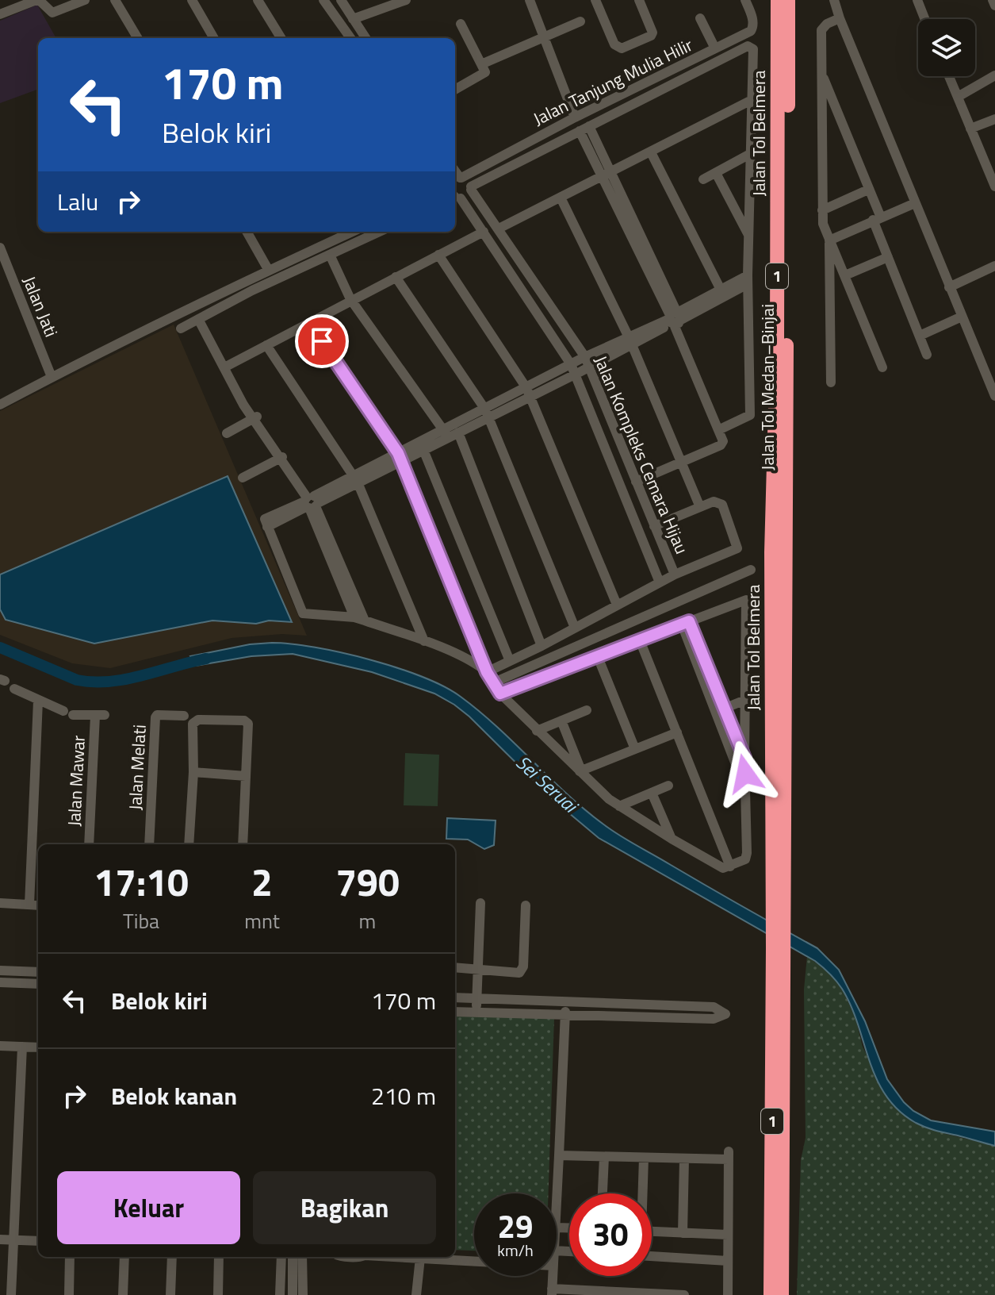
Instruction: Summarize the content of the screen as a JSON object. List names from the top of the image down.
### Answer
{
  "streets": {
    "highway": ["Jalan Tol Belmera", "1", "Jalan Tol Medan–Binjai"],
    "street": [
      "Jalan Tanjung Mulia Hilir",
      "Jalan Jati",
      "Jalan Kompleks Cemara Hijau",
      "Jalan Melati",
      "Jalan Mawar"
    ]
  },
  "crossings": [
    ["Jalan Tanjung Mulia Hilir", "Jalan Kompleks Cemara Hijau"],
    ["Jalan Tol Belmera", "Jalan Tol Medan–Binjai"]
  ],
  "water": ["Sei Seruai"],
  "page": {
    "turn": ["170 m", "Belok kiri"],
    "then": "Lalu",
    "eta": [
      "17:10",
      "Tiba",
      "2",
      "mnt",
      "790",
      "m"
    ],
    "list": [
      {
        "name": "Belok kiri",
        "value": "170 m"
      },
      {
        "name": "Belok kanan",
        "value": "210 m"
      }
    ],
    "buttons": ["Keluar", "Bagikan"],
    "speed": "29 km/h",
    "limit": "30"
  }
}
